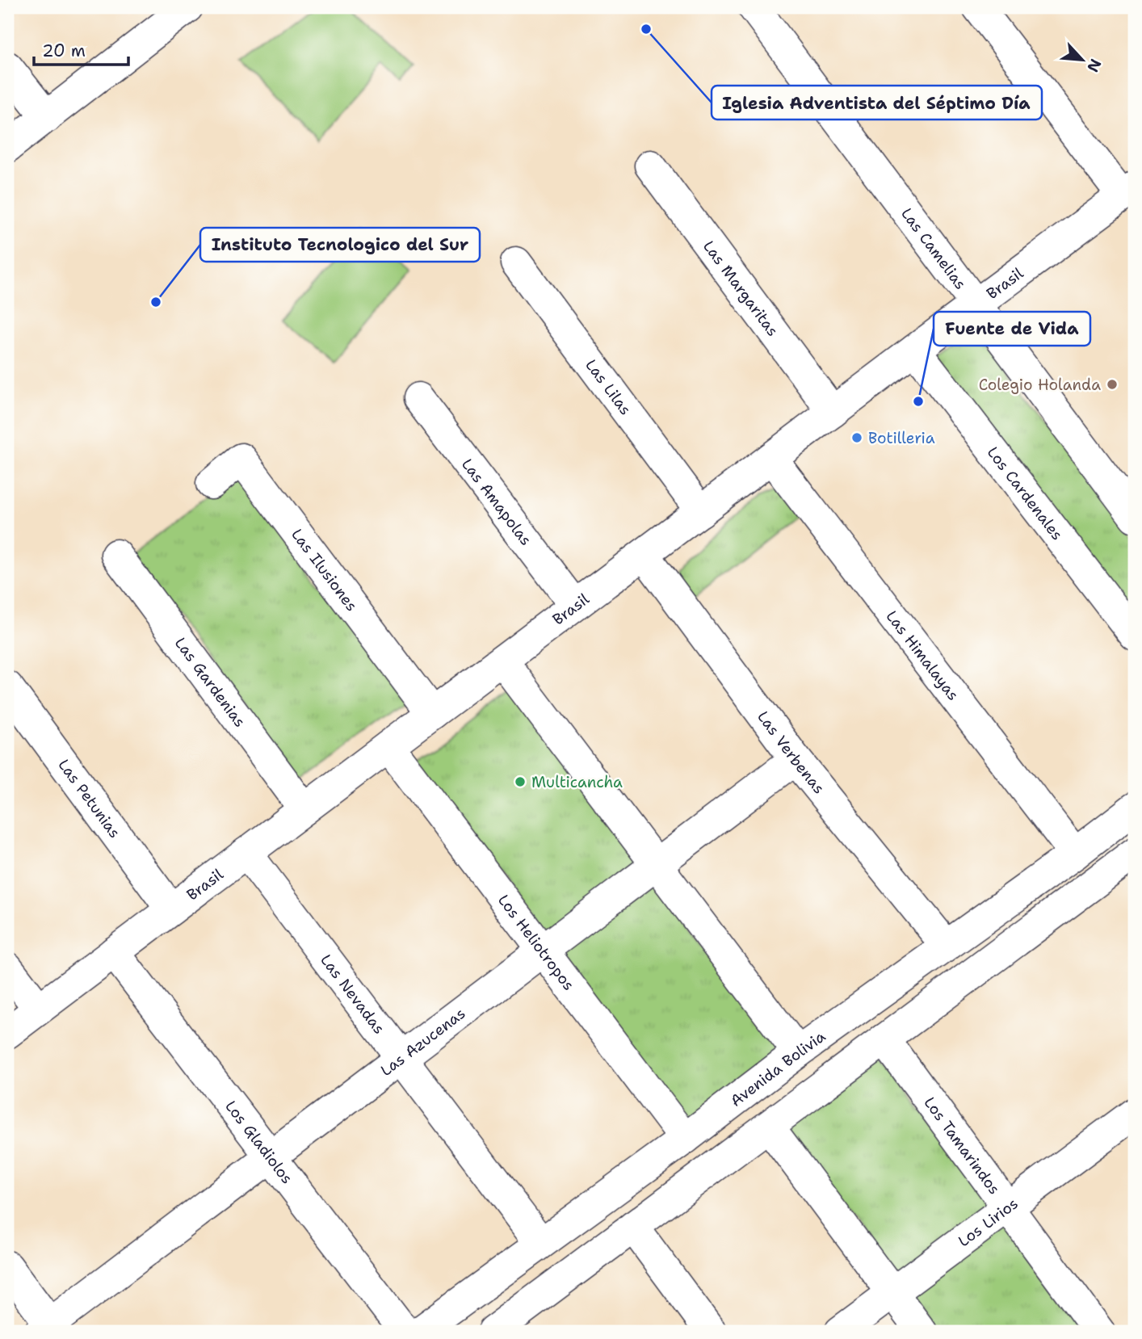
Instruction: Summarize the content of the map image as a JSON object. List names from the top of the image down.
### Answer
{
  "streets": {
    "street": [
      "Las Camelias",
      "Brasil",
      "Las Margaritas",
      "Las Lilas",
      "Los Cardenales",
      "Las Amapolas",
      "Las Ilusiones",
      "Las Himalayas",
      "Las Gardenias",
      "Las Verbenas",
      "Las Petunias",
      "Los Heliotropos",
      "Las Nevadas",
      "Las Azucenas",
      "Avenida Bolivia",
      "Los Gladiolos",
      "Los Tamarindos",
      "Los Lirios"
    ]
  },
  "crossings": [
    ["Las Camelias", "Brasil"],
    ["Brasil", "Las Margaritas"],
    ["Brasil", "Las Lilas"],
    ["Brasil", "Los Cardenales"],
    ["Brasil", "Las Amapolas"],
    ["Brasil", "Las Ilusiones"],
    ["Brasil", "Las Himalayas"],
    ["Brasil", "Las Gardenias"],
    ["Brasil", "Las Verbenas"],
    ["Brasil", "Las Petunias"],
    ["Brasil", "Los Heliotropos"],
    ["Brasil", "Las Nevadas"],
    ["Brasil", "Los Gladiolos"],
    ["Las Himalayas", "Avenida Bolivia"],
    ["Las Verbenas", "Las Azucenas"],
    ["Las Verbenas", "Avenida Bolivia"],
    ["Los Heliotropos", "Las Azucenas"],
    ["Los Heliotropos", "Avenida Bolivia"],
    ["Las Nevadas", "Las Azucenas"],
    ["Las Nevadas", "Avenida Bolivia"],
    ["Las Azucenas", "Los Gladiolos"],
    ["Los Tamarindos", "Los Lirios"]
  ],
  "places": [
    "Iglesia Adventista del Séptimo Día",
    "Instituto Tecnologico del Sur",
    "Colegio Holanda",
    "Fuente de Vida",
    "Botilleria",
    "Multicancha"
  ],
  "scale_bar": "20 m",
  "north": "bottom right"
}
